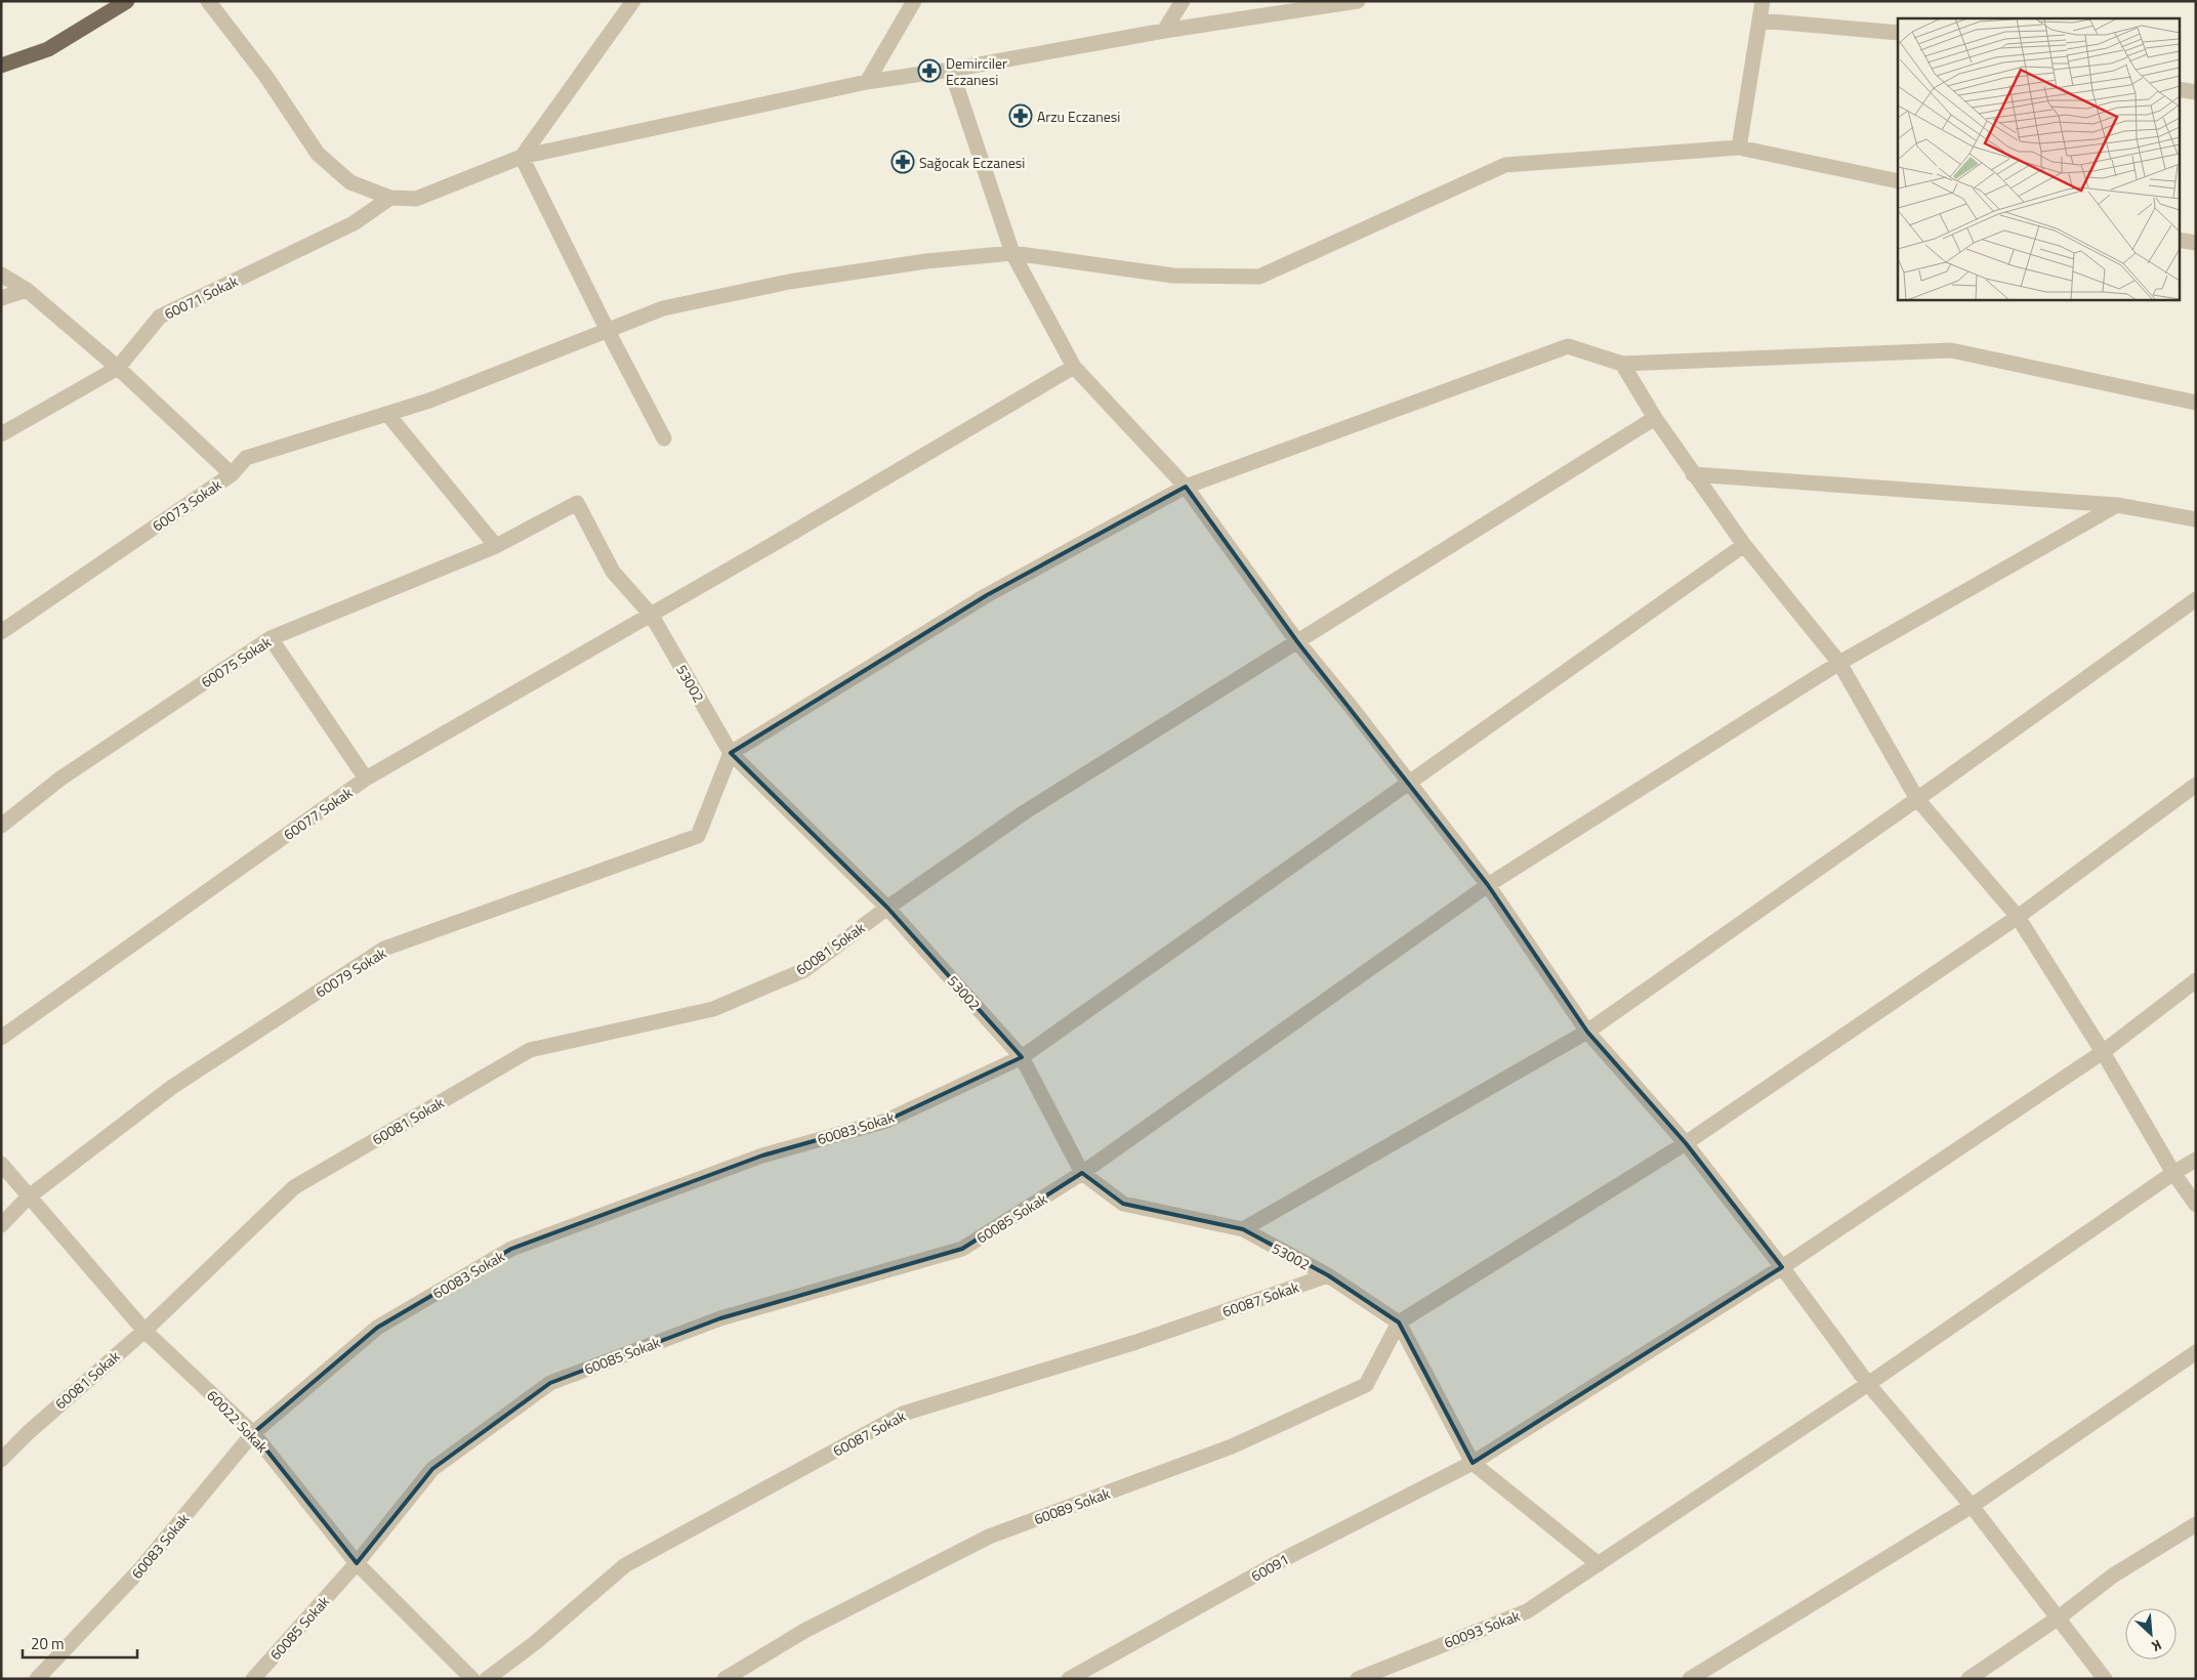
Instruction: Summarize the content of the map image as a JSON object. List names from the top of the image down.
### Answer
{
  "streets": {
    "street": [
      "60071 Sokak",
      "60073 Sokak",
      "60075 Sokak",
      "53002",
      "60077 Sokak",
      "60081 Sokak",
      "60079 Sokak",
      "60083 Sokak",
      "60085 Sokak",
      "60087 Sokak",
      "60022 Sokak",
      "60089 Sokak",
      "60091",
      "60093 Sokak"
    ]
  },
  "crossings": [
    ["60075 Sokak", "53002"],
    ["53002", "60077 Sokak"],
    ["53002", "60081 Sokak"],
    ["53002", "60079 Sokak"],
    ["53002", "60083 Sokak"],
    ["53002", "60085 Sokak"],
    ["53002", "60087 Sokak"],
    ["53002", "60089 Sokak"],
    ["53002", "60091"],
    ["53002", "60093 Sokak"],
    ["60081 Sokak", "60022 Sokak"],
    ["60079 Sokak", "60022 Sokak"],
    ["60083 Sokak", "60022 Sokak"],
    ["60085 Sokak", "60022 Sokak"]
  ],
  "places": {
    "pharmacy": ["Demirciler Eczanesi", "Arzu Eczanesi", "Sağocak Eczanesi"]
  },
  "scale_bar": "20 m",
  "north": "bottom right"
}
